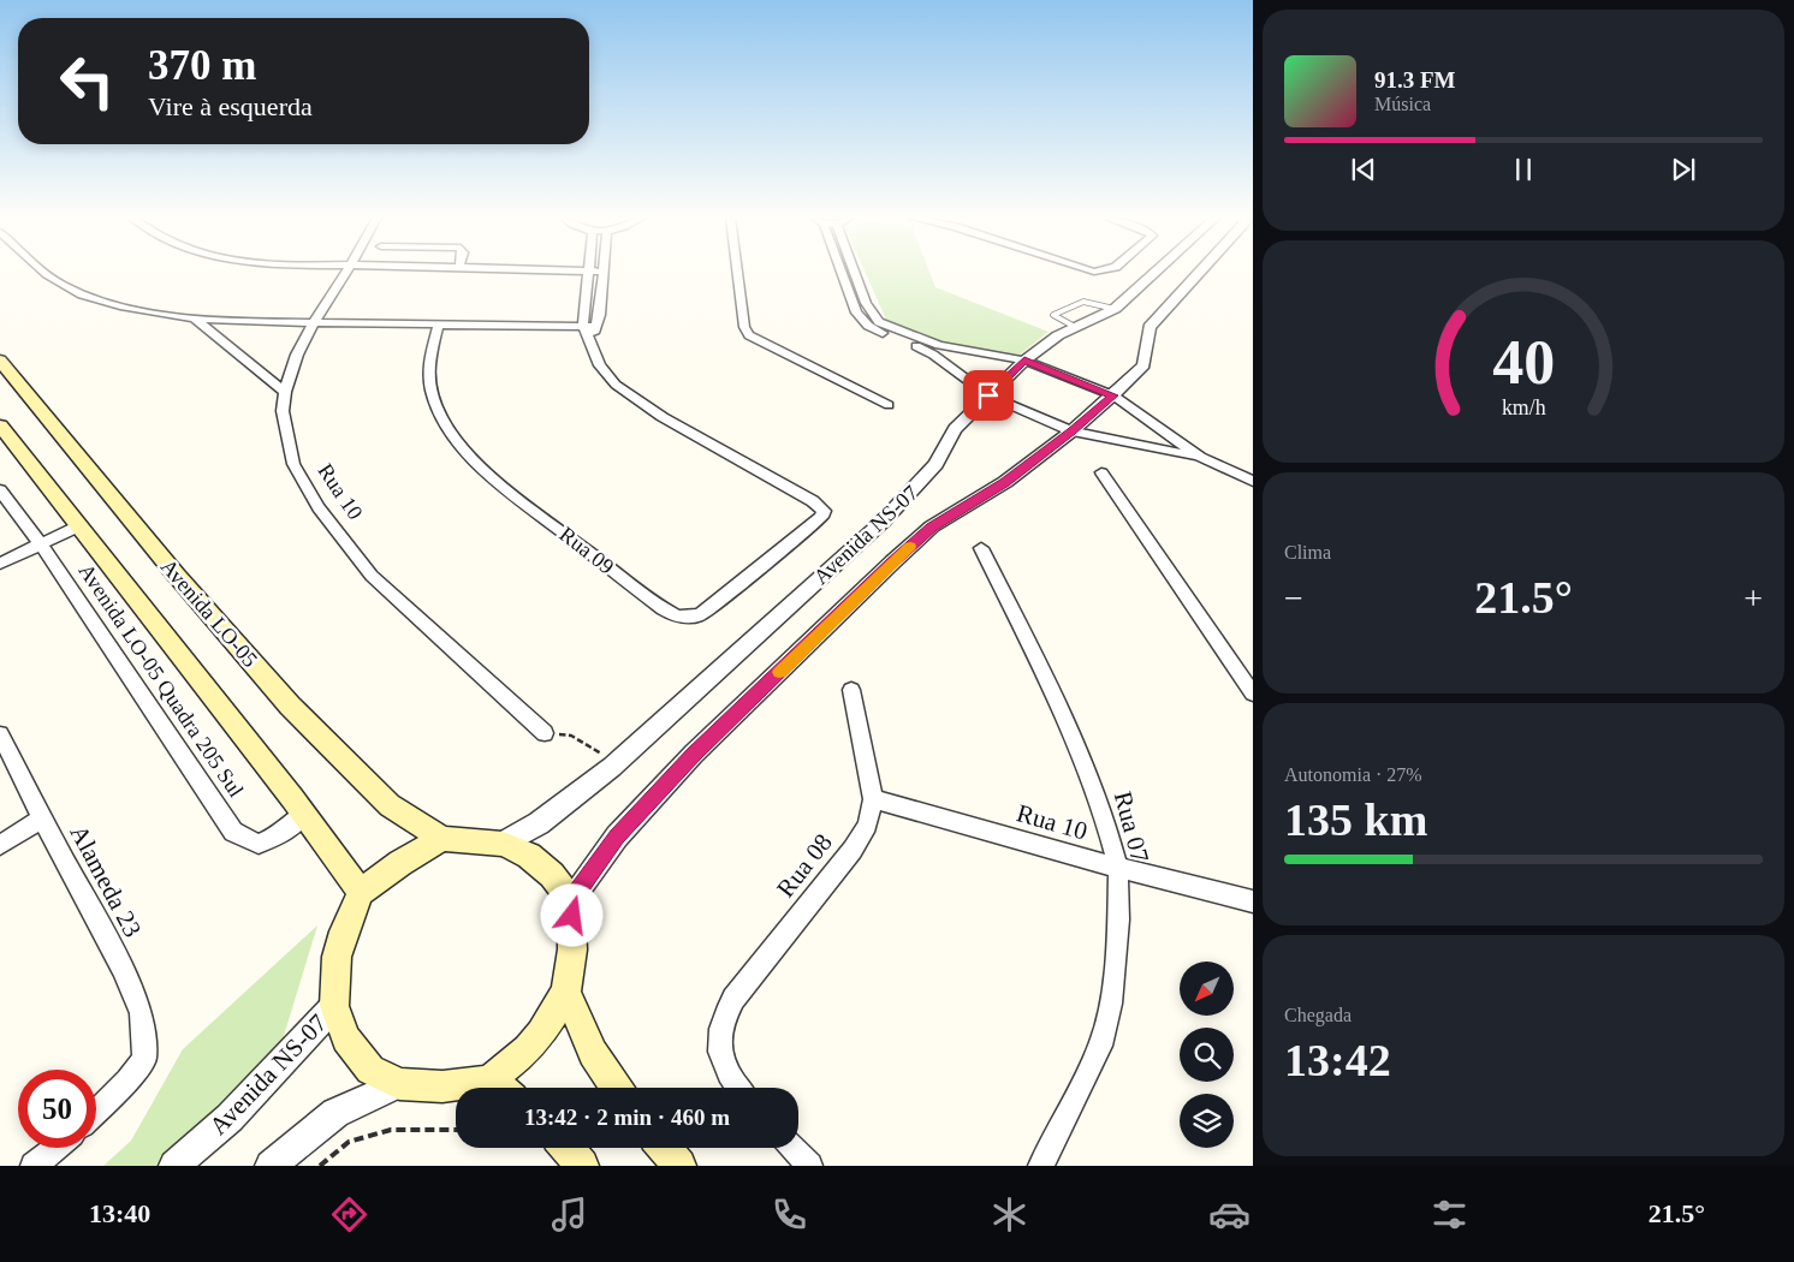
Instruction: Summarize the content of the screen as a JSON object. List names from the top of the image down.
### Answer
{
  "streets": {
    "main road": ["Avenida LO-05"],
    "street": [
      "Rua 10",
      "Avenida NS-07",
      "Rua 09",
      "Avenida LO-05 Quadra 205 Sul",
      "Rua 07",
      "Rua 08",
      "Alameda 23"
    ]
  },
  "crossings": [
    ["Rua 10", "Rua 07"],
    ["Rua 10", "Rua 08"]
  ],
  "north": "bottom left",
  "page": {
    "turn": ["370 m", "Vire à esquerda"],
    "song": ["91.3 FM", "Música"],
    "tile": [
      "Clima",
      ["Autonomia · 27%", "135 km"],
      ["Chegada", "13:42"]
    ],
    "heat": ["−", "21.5°", "+"],
    "limit": "50",
    "trip": "13:42 · 2 min · 460 m",
    "tabs": ["13:40", "21.5°"],
    "gauge": ["40", "km/h"]
  }
}
